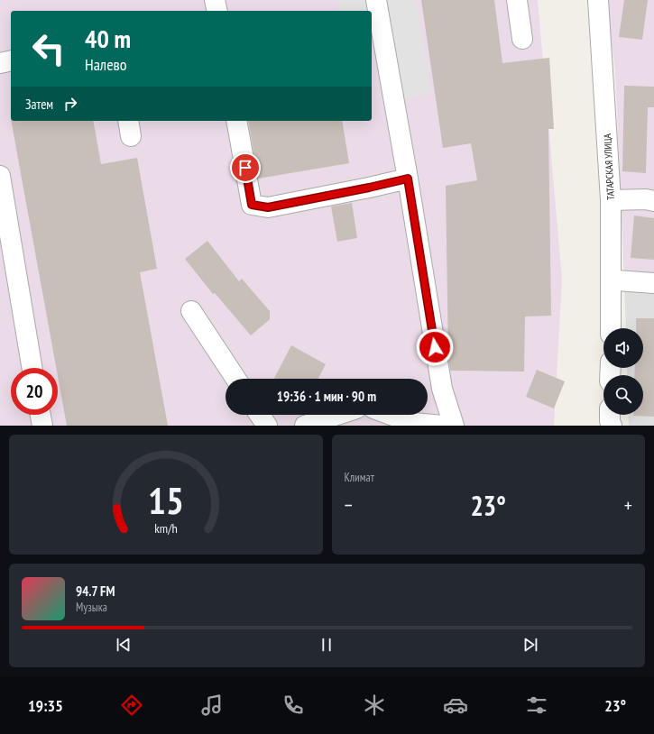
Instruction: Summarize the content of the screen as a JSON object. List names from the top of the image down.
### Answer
{
  "streets": {
    "street": ["ТАТАРСКАЯ УЛИЦА"]
  },
  "page": {
    "turn": ["40 m", "Налево"],
    "then": "Затем",
    "limit": "20",
    "trip": "19:36 · 1 мин · 90 m",
    "tile": "Климат",
    "heat": ["−", "23°", "+"],
    "song": ["94.7 FM", "Музыка"],
    "tabs": ["19:35", "23°"],
    "gauge": ["15", "km/h"]
  }
}
